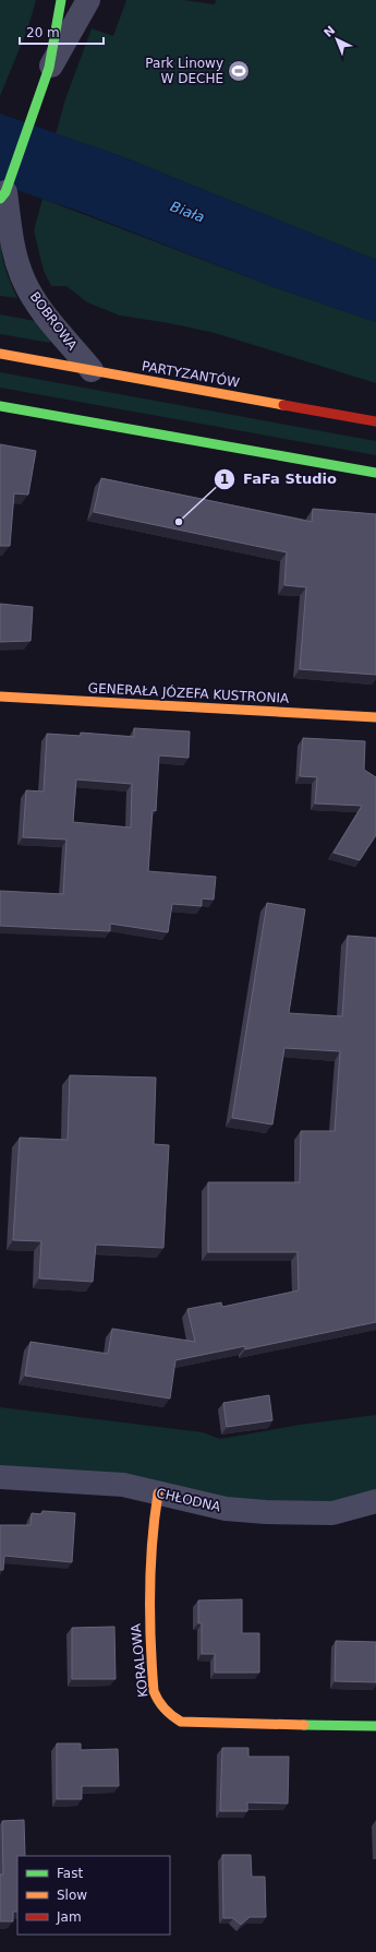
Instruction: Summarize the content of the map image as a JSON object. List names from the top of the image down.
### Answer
{
  "streets": {
    "street": [
      "BOBROWA",
      "PARTYZANTÓW",
      "GENERAŁA JÓZEFA KUSTRONIA",
      "CHŁODNA",
      "KORALOWA"
    ]
  },
  "crossings": [
    ["BOBROWA", "PARTYZANTÓW"],
    ["CHŁODNA", "KORALOWA"]
  ],
  "water": ["Biała"],
  "places": {
    "sports": ["Park Linowy W DECHE"],
    "other": ["FaFa Studio"]
  },
  "legend": ["Fast", "Slow", "Jam"],
  "scale_bar": "20 m",
  "north": "top left"
}
